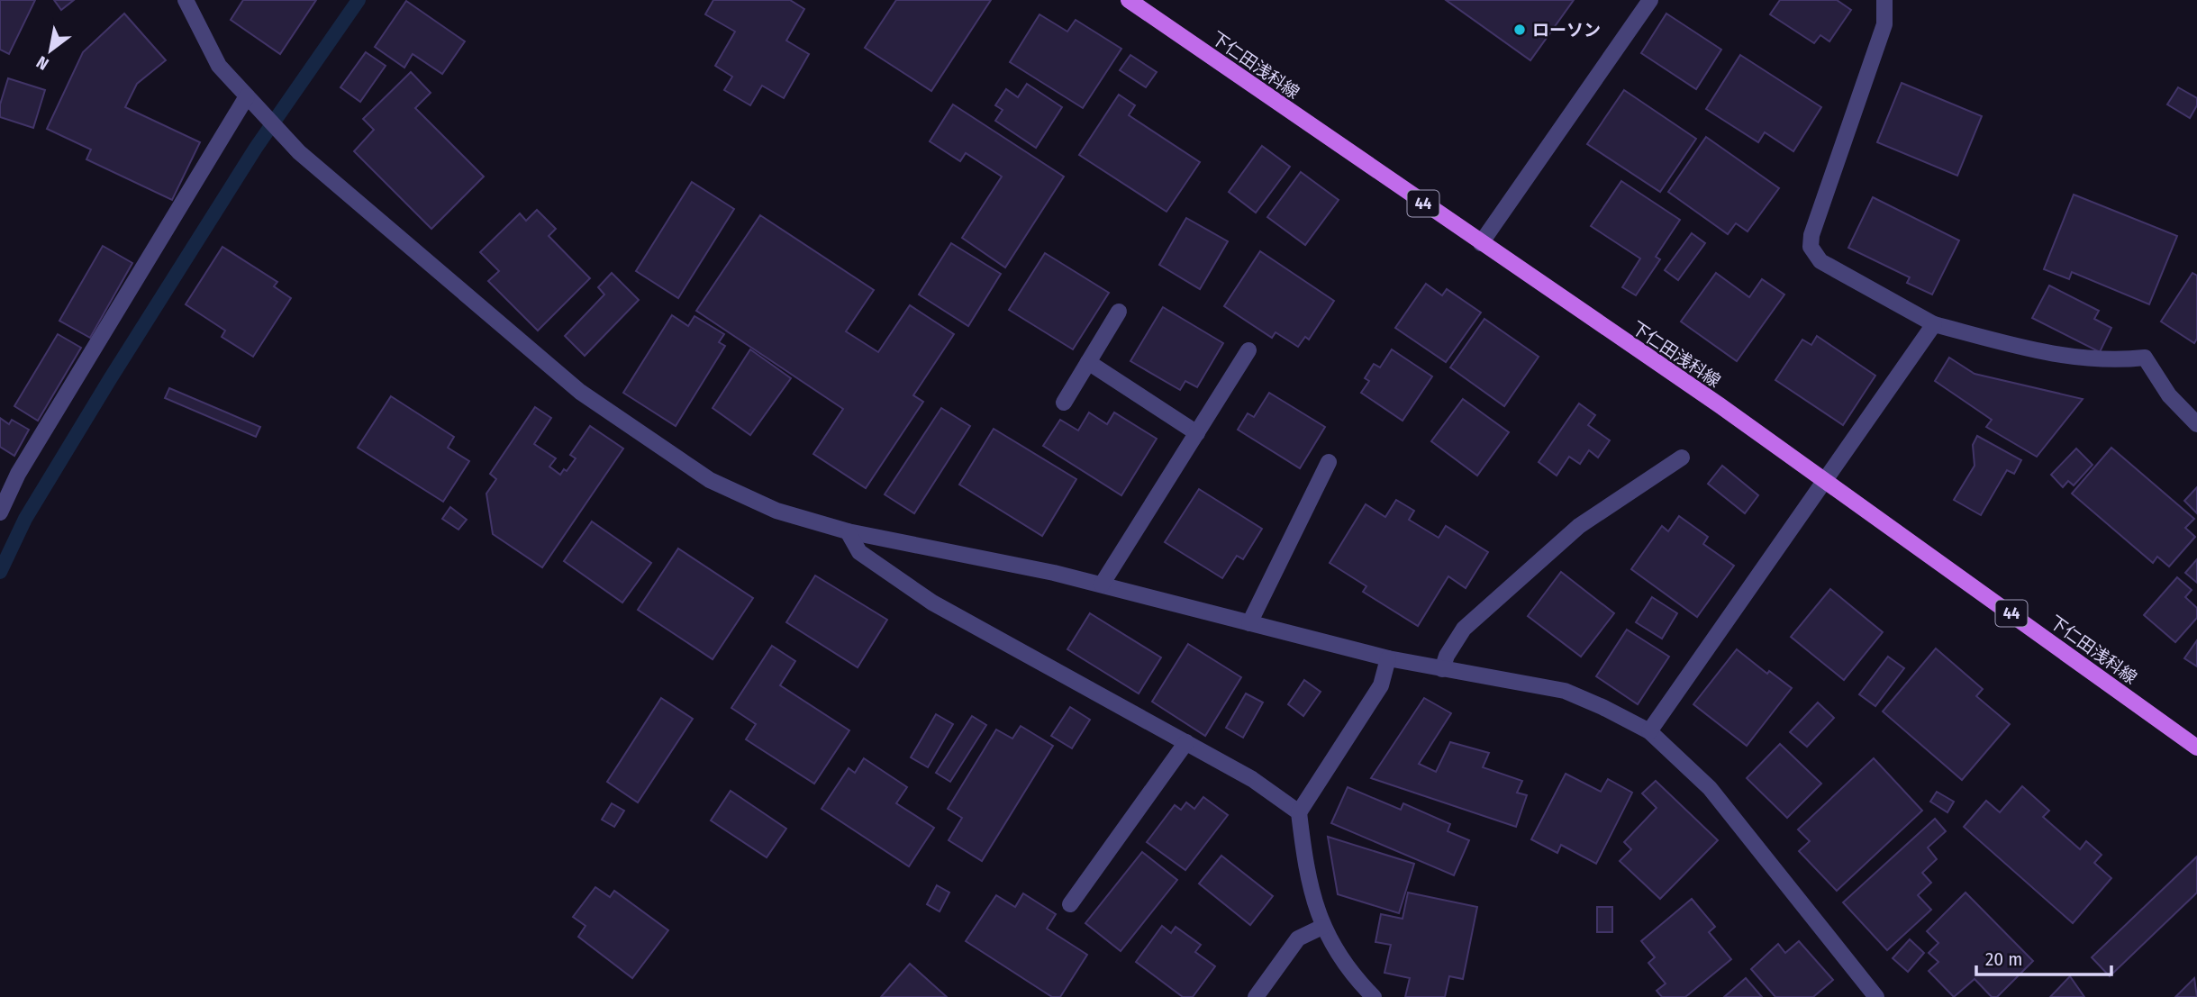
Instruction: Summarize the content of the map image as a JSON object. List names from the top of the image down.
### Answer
{
  "streets": {
    "main road": ["下仁田浅科線", "44"]
  },
  "places": ["ローソン"],
  "scale_bar": "20 m",
  "north": "bottom left"
}
